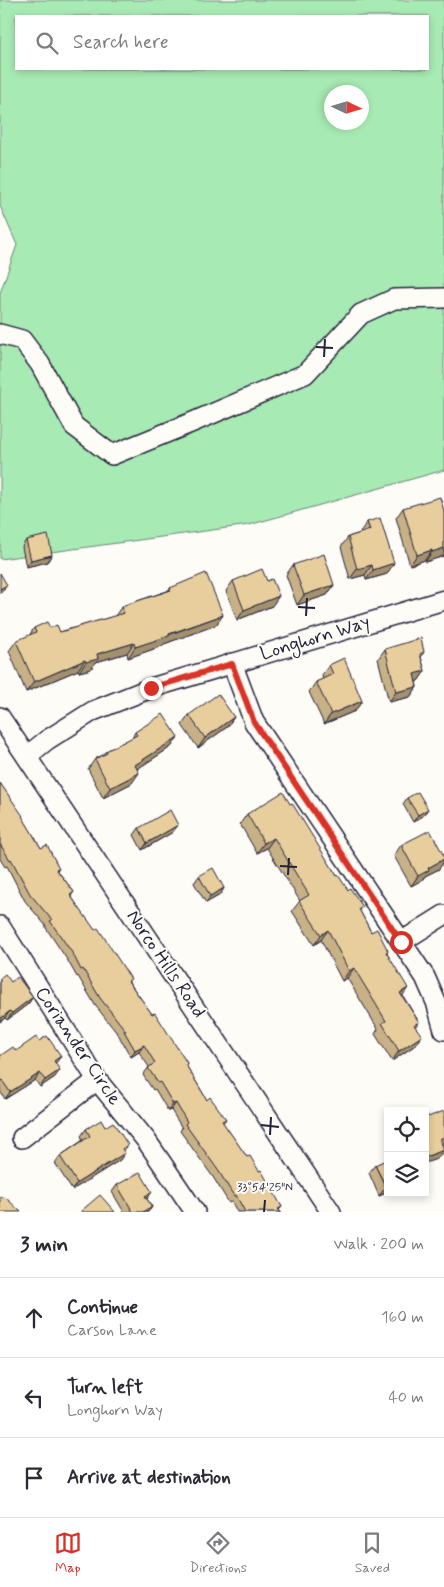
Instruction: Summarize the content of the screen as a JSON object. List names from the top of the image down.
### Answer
{
  "streets": {
    "street": ["Longhorn Way", "Norco Hills Road", "Coriander Circle"]
  },
  "crossings": [
    ["Longhorn Way", "Norco Hills Road"]
  ],
  "north": "right",
  "page": {
    "search": "Search here",
    "heading": ["3 min", "Walk · 200 m"],
    "list": [
      ["Continue", "Carson Lane", "160 m"],
      ["Turn left", "Longhorn Way", "40 m"],
      "Arrive at destination"
    ],
    "nav": ["Map", "Directions", "Saved"]
  },
  "coordinates": ["33°54'25\"N"]
}
